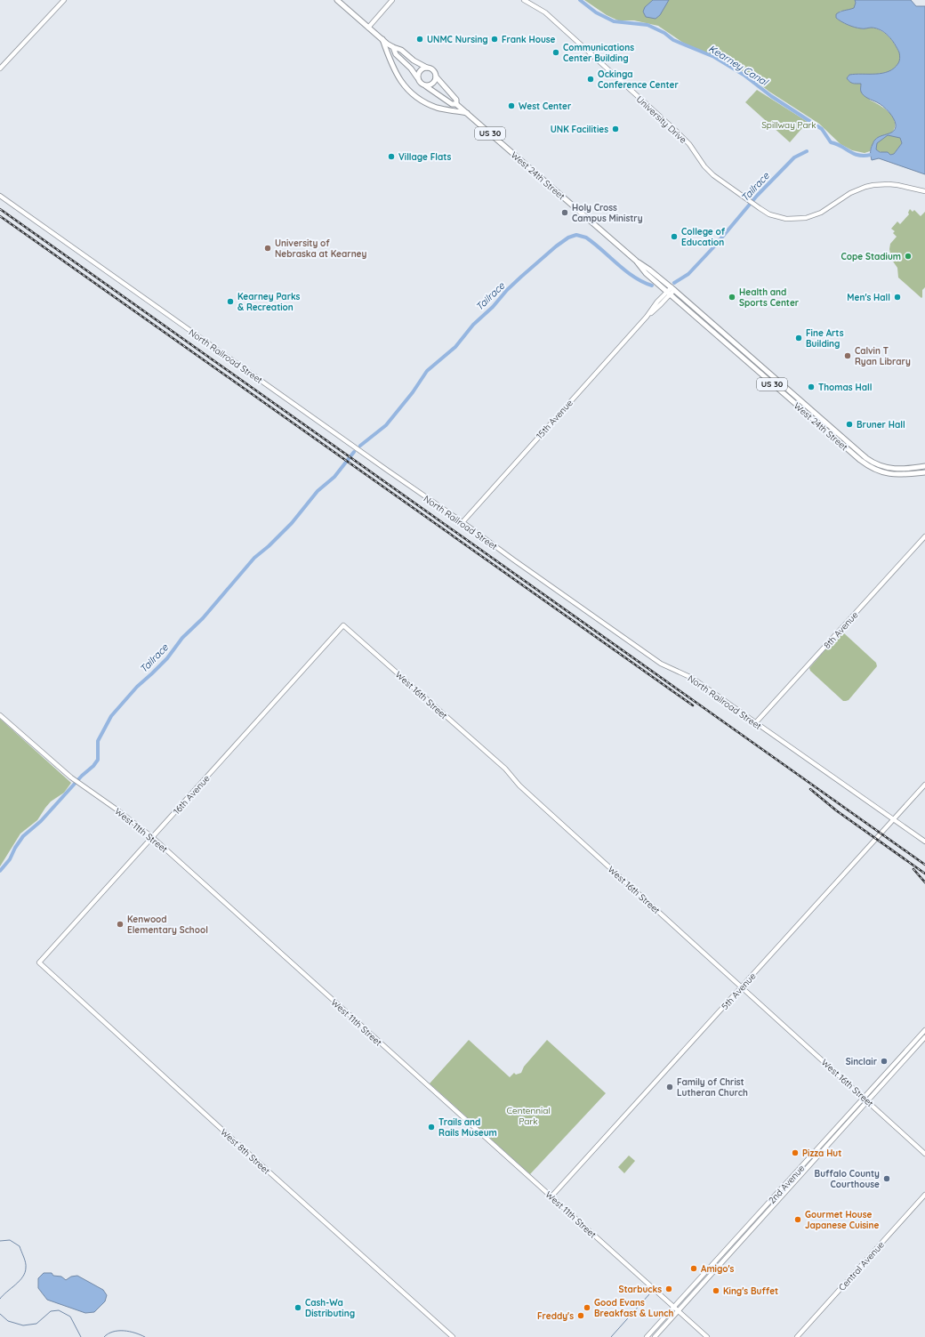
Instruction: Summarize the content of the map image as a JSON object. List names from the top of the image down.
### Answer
{
  "streets": {
    "main road": ["US 30", "West 24th Street"],
    "street": [
      "University Drive",
      "North Railroad Street",
      "15th Avenue",
      "8th Avenue",
      "West 16th Street",
      "16th Avenue",
      "West 11th Street",
      "5th Avenue",
      "West 8th Street",
      "2nd Avenue",
      "Central Avenue"
    ]
  },
  "crossings": [
    ["US 30", "West 24th Street"],
    ["West 24th Street", "15th Avenue"],
    ["North Railroad Street", "15th Avenue"],
    ["North Railroad Street", "8th Avenue"],
    ["North Railroad Street", "5th Avenue"],
    ["West 16th Street", "16th Avenue"],
    ["West 16th Street", "5th Avenue"],
    ["West 16th Street", "2nd Avenue"],
    ["16th Avenue", "West 11th Street"],
    ["16th Avenue", "West 8th Street"],
    ["West 11th Street", "5th Avenue"],
    ["West 11th Street", "2nd Avenue"]
  ],
  "water": ["Kearney Canal", "Tailrace"],
  "parks": ["Spillway Park", "Centennial Park"],
  "places": [
    "UNMC Nursing",
    "Frank House",
    "Communications Center Building",
    "Ockinga Conference Center",
    "West Center",
    "UNK Facilities",
    "Village Flats",
    "Holy Cross Campus Ministry",
    "College of Education",
    "University of Nebraska at Kearney",
    "Cope Stadium",
    "Health and Sports Center",
    "Men's Hall",
    "Kearney Parks & Recreation",
    "Fine Arts Building",
    "Calvin T Ryan Library",
    "Thomas Hall",
    "Bruner Hall",
    "Kenwood Elementary School",
    "Sinclair",
    "Family of Christ Lutheran Church",
    "Trails and Rails Museum",
    "Pizza Hut",
    "Buffalo County Courthouse",
    "Gourmet House Japanese Cuisine",
    "Amigo's",
    "Starbucks",
    "King's Buffet",
    "Cash-Wa Distributing",
    "Good Evans Breakfast & Lunch",
    "Freddy's"
  ]
}
